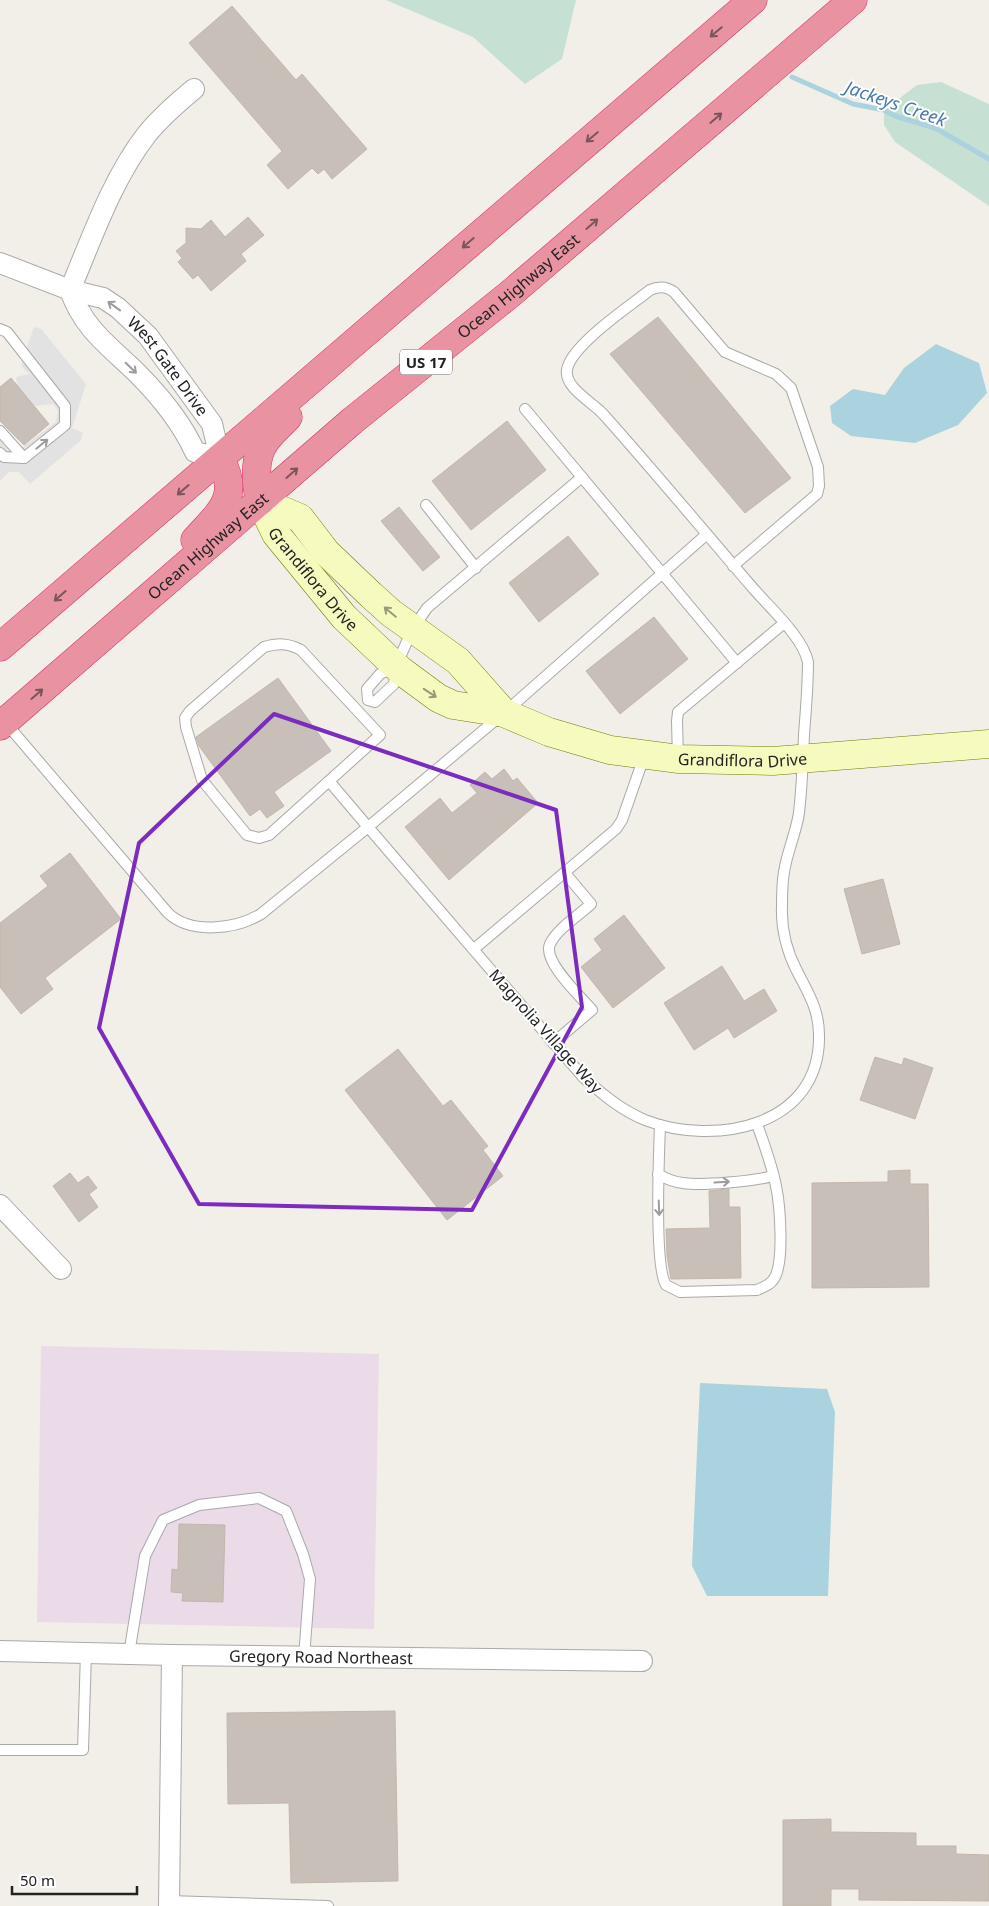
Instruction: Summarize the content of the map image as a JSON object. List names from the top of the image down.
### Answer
{
  "streets": {
    "highway": ["Ocean Highway East", "US 17"],
    "street": ["West Gate Drive", "Grandiflora Drive", "Gregory Road Northeast"],
    "lane": ["Magnolia Village Way"]
  },
  "crossings": [
    ["Ocean Highway East", "Grandiflora Drive"],
    ["Grandiflora Drive", "Magnolia Village Way"]
  ],
  "water": ["Jackeys Creek"],
  "scale_bar": "50 m"
}
